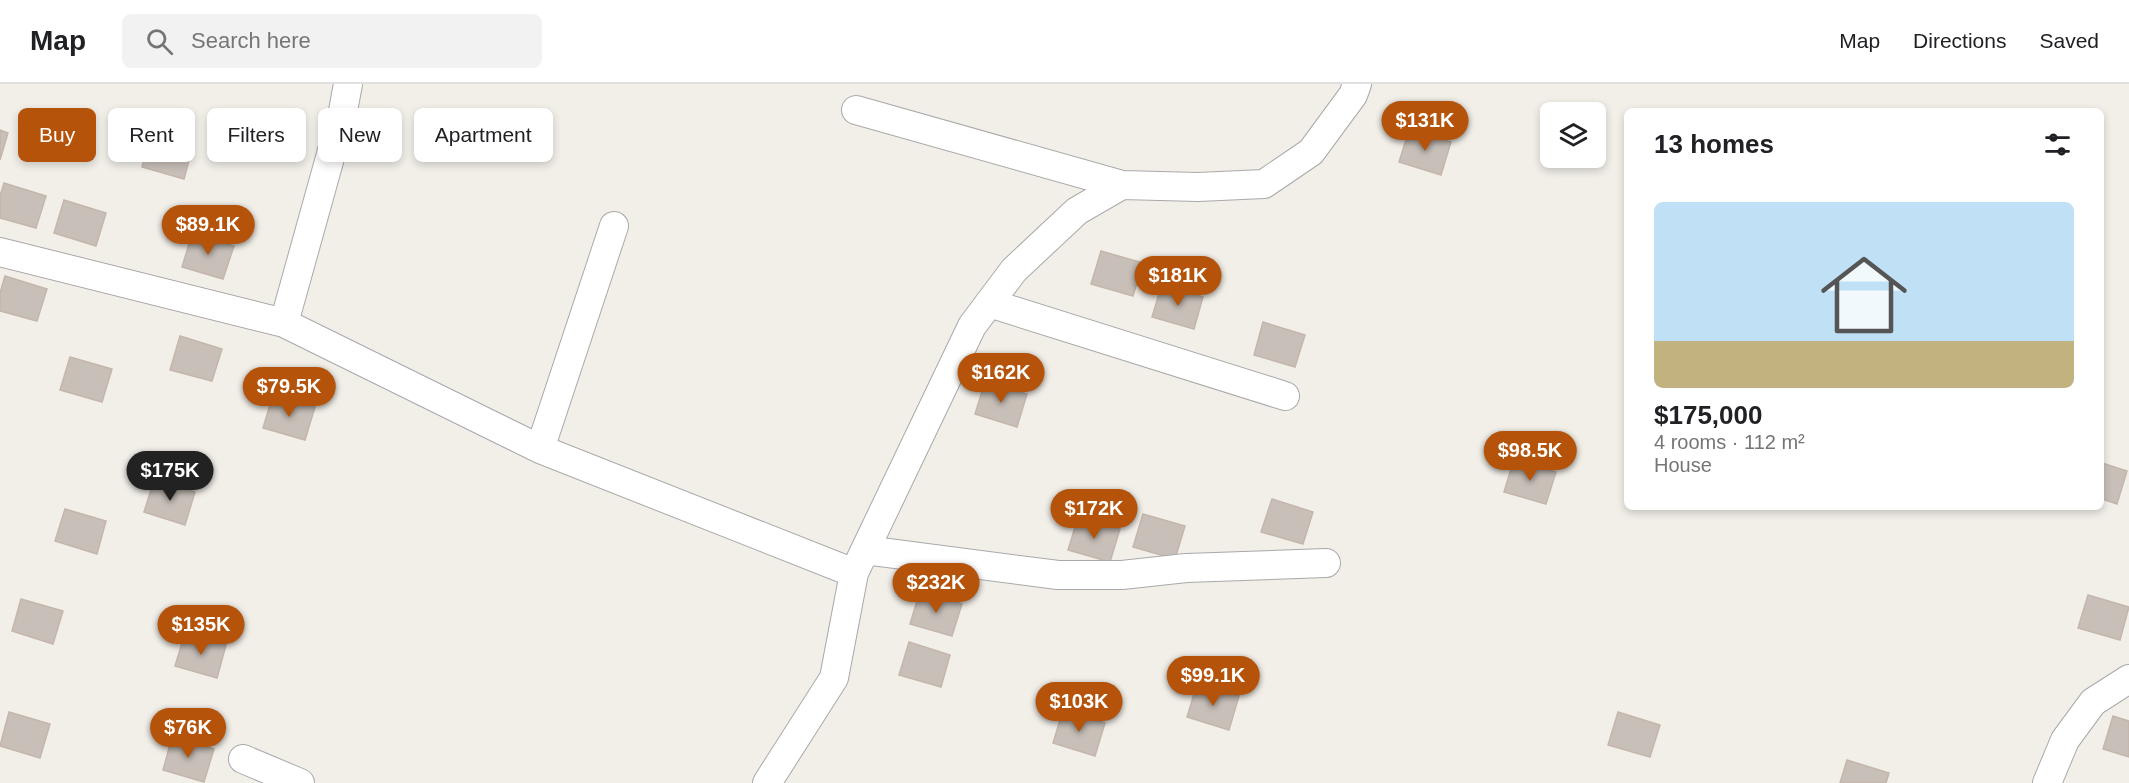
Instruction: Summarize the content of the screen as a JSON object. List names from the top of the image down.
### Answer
{
  "page": {
    "header": "Map",
    "search": "Search here",
    "nav": ["Map", "Directions", "Saved"],
    "price": [
      "$131K",
      "$89.1K",
      "$181K",
      "$162K",
      "$79.5K",
      "$98.5K",
      "$175K",
      "$172K",
      "$232K",
      "$135K",
      "$99.1K",
      "$103K",
      "$76K"
    ],
    "chip": [
      "Buy",
      "Rent",
      "Filters",
      "New",
      "Apartment"
    ],
    "heading": "13 homes",
    "list": [
      {
        "name": "$175,000",
        "note": "4 rooms · 112 m² · House"
      }
    ]
  }
}
